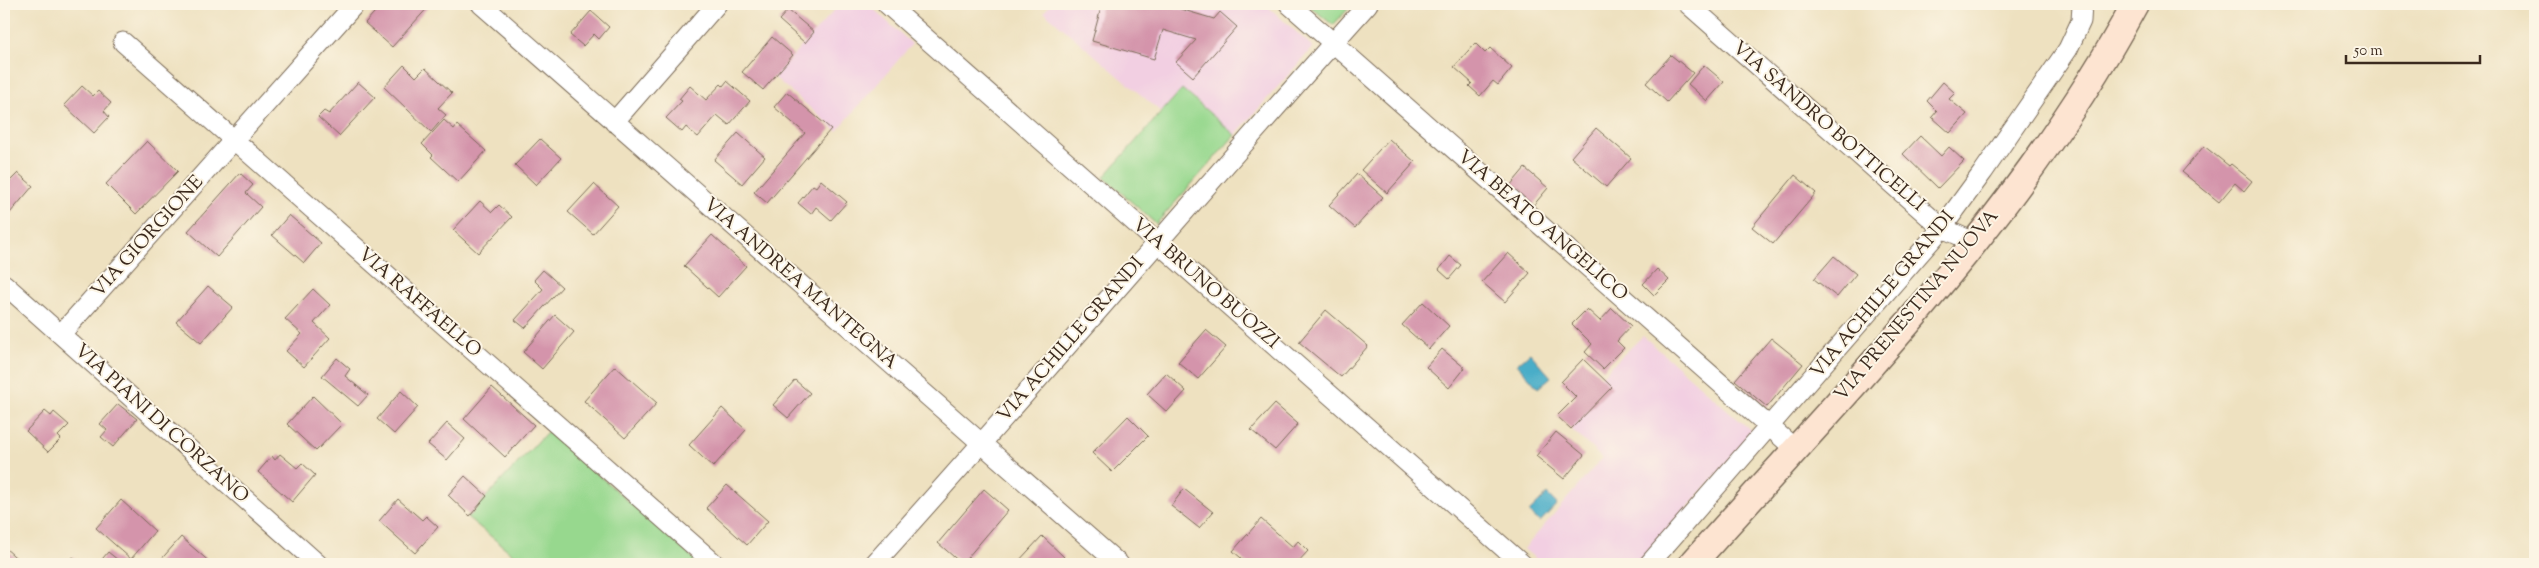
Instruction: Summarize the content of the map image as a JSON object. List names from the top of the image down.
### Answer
{
  "streets": {
    "main road": ["VIA PRENESTINA NUOVA"],
    "street": [
      "VIA SANDRO BOTTICELLI",
      "VIA BEATO ANGELICO",
      "VIA GIORGIONE",
      "VIA ANDREA MANTEGNA",
      "VIA BRUNO BUOZZI",
      "VIA ACHILLE GRANDI",
      "VIA RAFFAELLO",
      "VIA PIANI DI CORZANO"
    ]
  },
  "crossings": [
    ["VIA SANDRO BOTTICELLI", "VIA ACHILLE GRANDI"],
    ["VIA SANDRO BOTTICELLI", "VIA PRENESTINA NUOVA"],
    ["VIA BEATO ANGELICO", "VIA ACHILLE GRANDI"],
    ["VIA BEATO ANGELICO", "VIA PRENESTINA NUOVA"],
    ["VIA GIORGIONE", "VIA RAFFAELLO"],
    ["VIA GIORGIONE", "VIA PIANI DI CORZANO"],
    ["VIA ANDREA MANTEGNA", "VIA ACHILLE GRANDI"],
    ["VIA BRUNO BUOZZI", "VIA ACHILLE GRANDI"]
  ],
  "scale_bar": "50 m"
}
